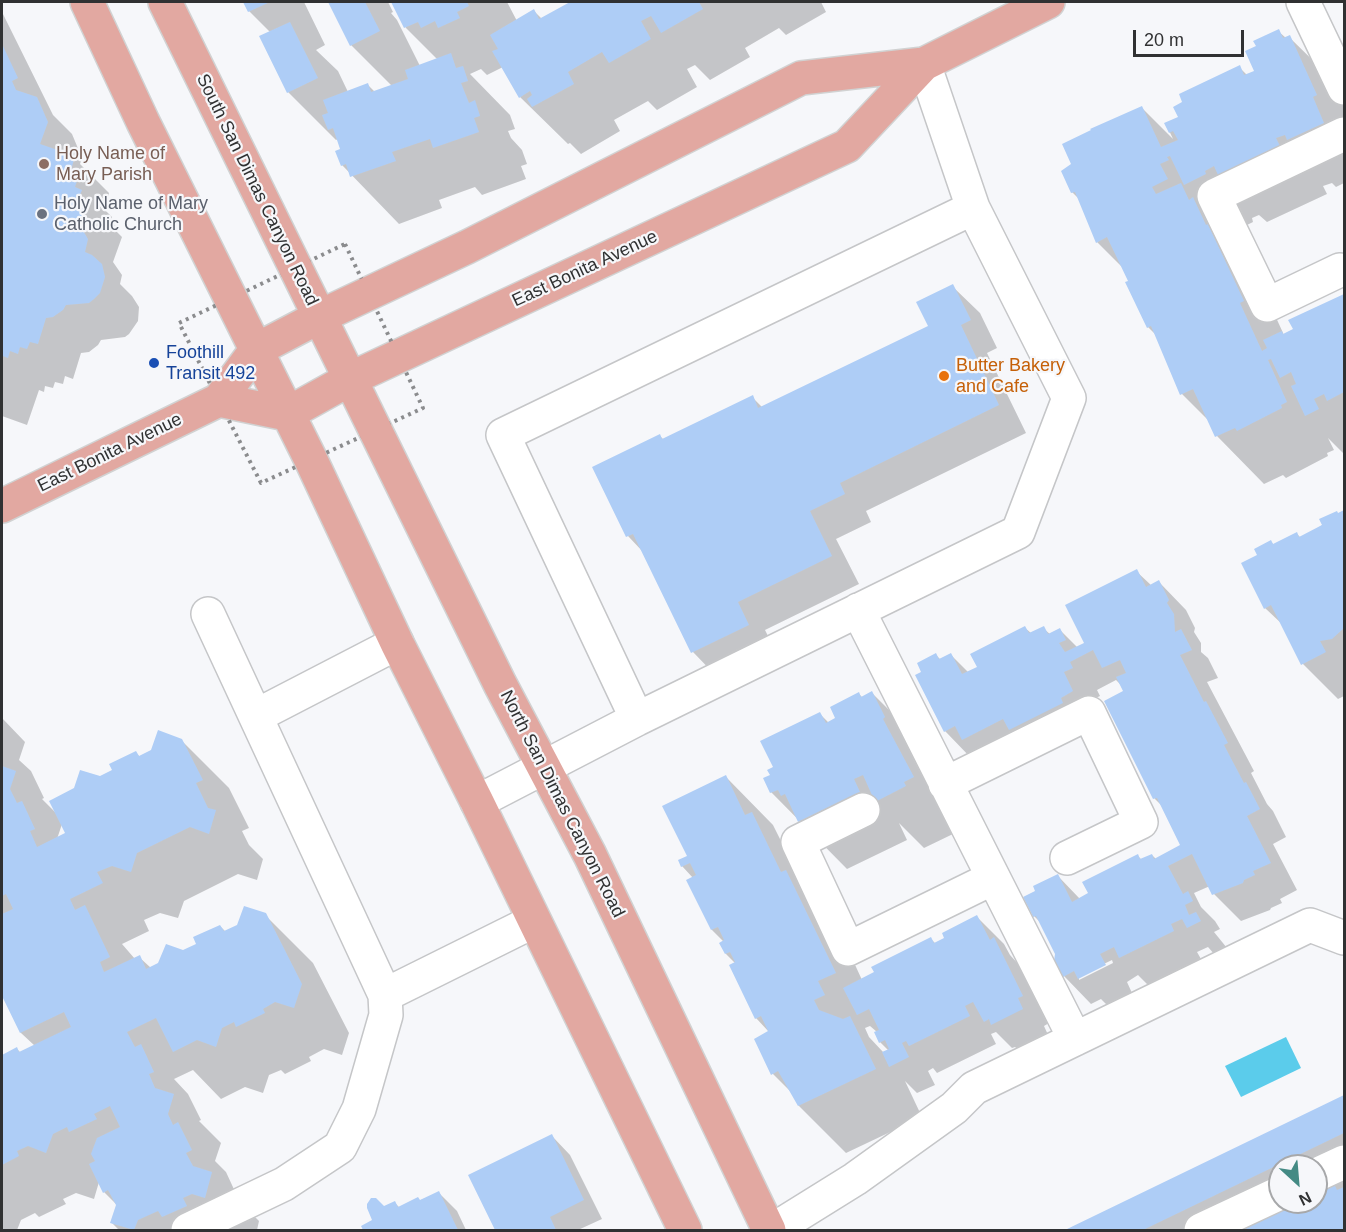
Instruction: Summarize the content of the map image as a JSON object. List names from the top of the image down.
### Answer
{
  "streets": {
    "main road": ["South San Dimas Canyon Road", "East Bonita Avenue", "North San Dimas Canyon Road"]
  },
  "crossings": [
    ["South San Dimas Canyon Road", "East Bonita Avenue"],
    ["South San Dimas Canyon Road", "North San Dimas Canyon Road"],
    ["East Bonita Avenue", "North San Dimas Canyon Road"]
  ],
  "places": [
    "Holy Name of Mary Parish",
    "Holy Name of Mary Catholic Church",
    "Foothill Transit 492",
    "Butter Bakery and Cafe"
  ],
  "scale_bar": "20 m",
  "north": "bottom right"
}
